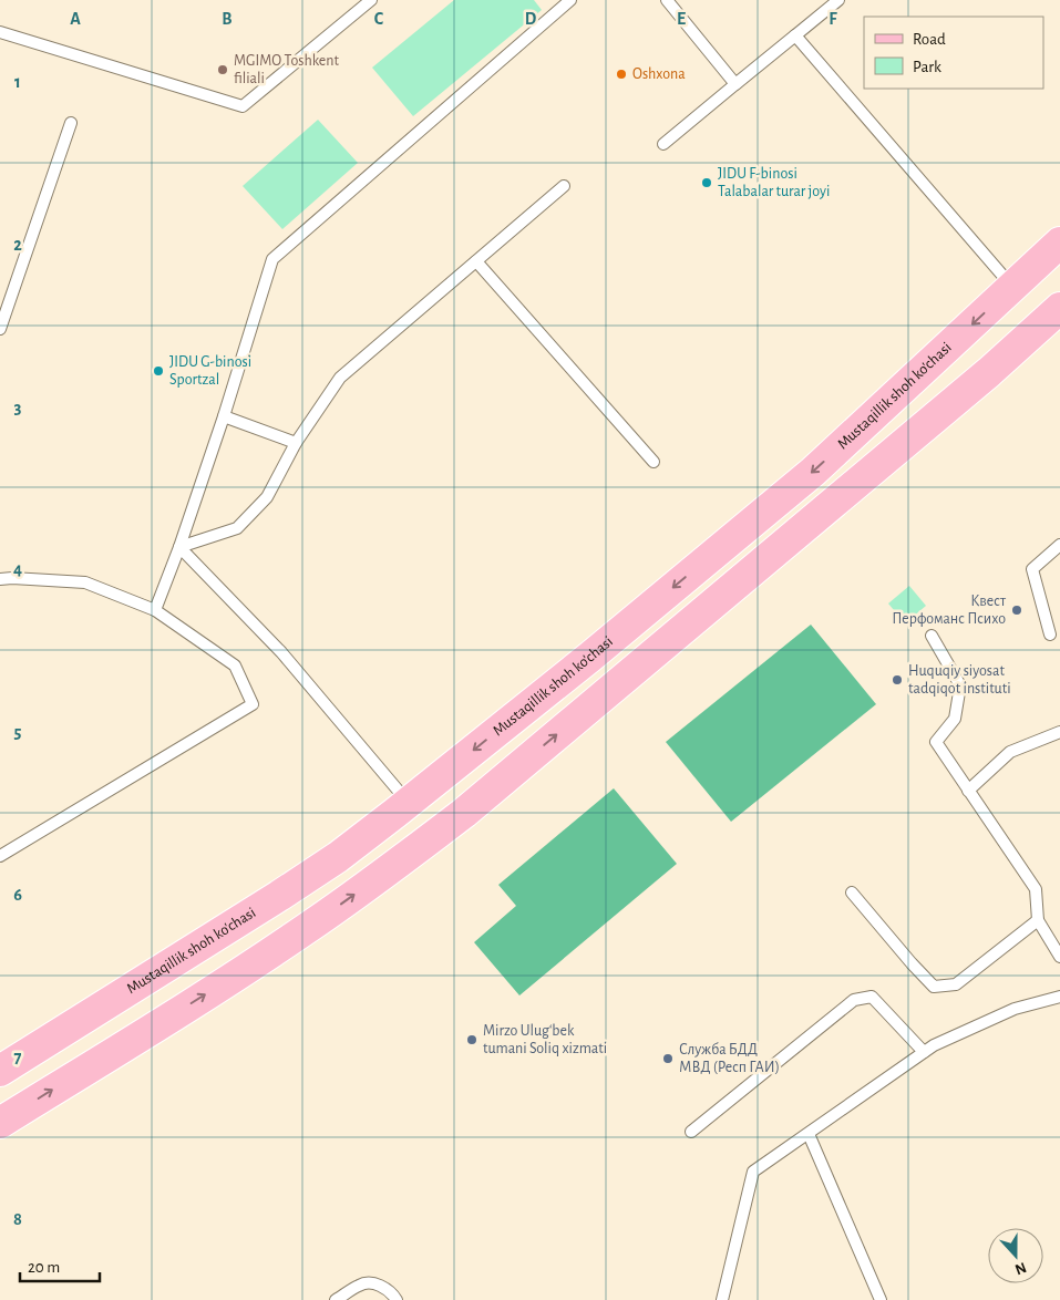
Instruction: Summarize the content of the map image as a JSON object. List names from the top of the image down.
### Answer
{
  "streets": {
    "main road": ["Mustaqillik shoh ko'chasi"]
  },
  "places": [
    "MGIMO Toshkent filiali",
    "Oshxona",
    "JIDU F-binosi Talabalar turar joyi",
    "JIDU G-binosi Sportzal",
    "Квест Перфоманс Психо",
    "Huquqiy siyosat tadqiqot instituti",
    "Mirzo Ulugʻbek tumani Soliq xizmati",
    "Служба БДД МВД (Респ ГАИ)"
  ],
  "legend": ["Road", "Park"],
  "scale_bar": "20 m",
  "north": "bottom",
  "grid": {
    "columns": [
      "A",
      "B",
      "C",
      "D",
      "E",
      "F"
    ],
    "rows": [
      "1",
      "2",
      "3",
      "4",
      "5",
      "6",
      "7",
      "8"
    ]
  }
}
